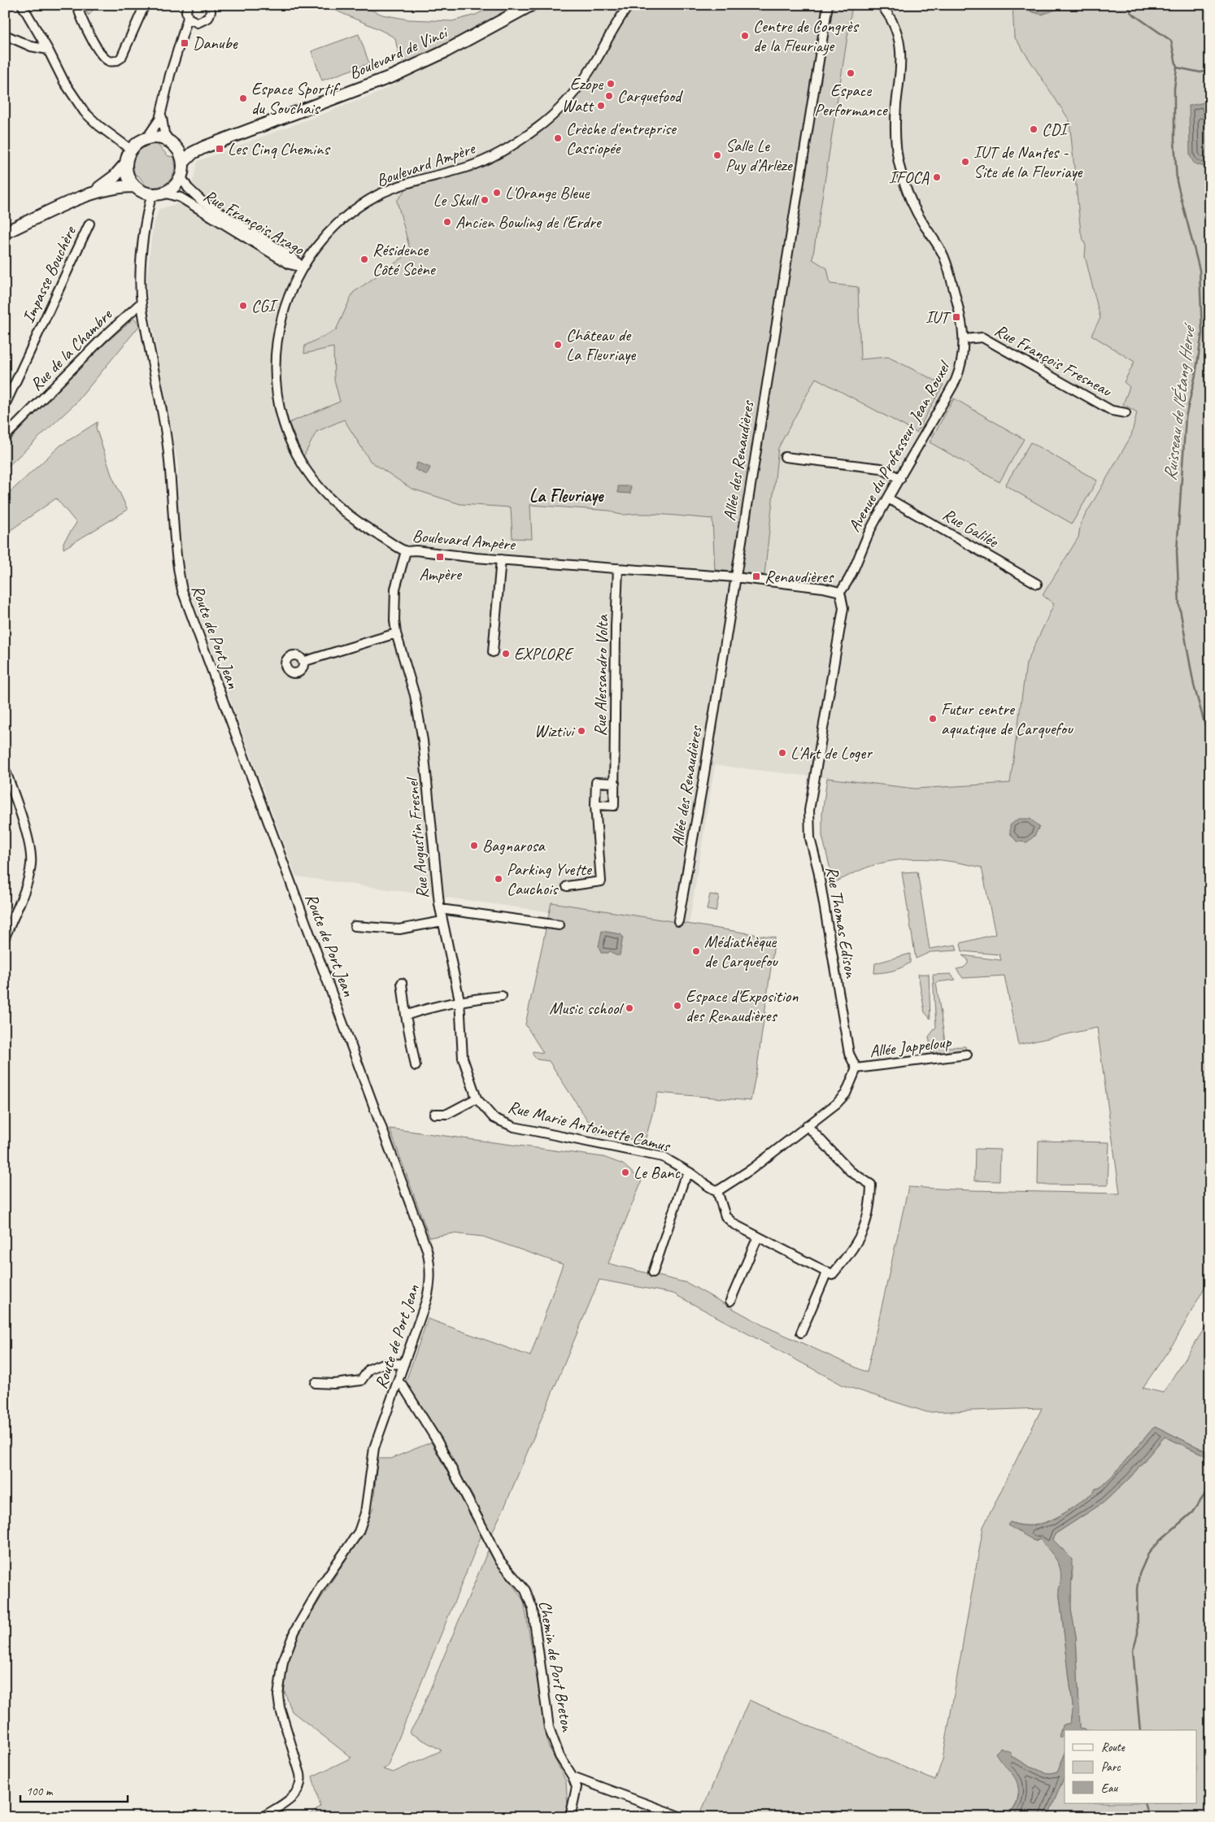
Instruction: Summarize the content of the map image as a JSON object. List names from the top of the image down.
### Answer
{
  "streets": {
    "main road": ["Boulevard de Vinci"],
    "street": [
      "Boulevard Ampère",
      "Rue François Arago",
      "Impasse Bouchère",
      "Rue de la Chambre",
      "Rue François Fresneau",
      "Avenue du Professeur Jean Rouxel",
      "Allée des Renaudières",
      "Rue Galilée",
      "Route de Port Jean",
      "Rue Alessandro Volta",
      "Rue Augustin Fresnel",
      "Rue Thomas Edison",
      "Allée Jappeloup",
      "Rue Marie Antoinette Camus",
      "Chemin de Port Breton"
    ]
  },
  "crossings": [
    ["Boulevard de Vinci", "Rue François Arago"],
    ["Boulevard de Vinci", "Route de Port Jean"],
    ["Boulevard Ampère", "Rue François Arago"],
    ["Boulevard Ampère", "Allée des Renaudières"],
    ["Boulevard Ampère", "Rue Alessandro Volta"],
    ["Boulevard Ampère", "Rue Augustin Fresnel"],
    ["Rue François Arago", "Route de Port Jean"],
    ["Rue de la Chambre", "Route de Port Jean"],
    ["Rue François Fresneau", "Avenue du Professeur Jean Rouxel"],
    ["Avenue du Professeur Jean Rouxel", "Rue Galilée"],
    ["Avenue du Professeur Jean Rouxel", "Rue Thomas Edison"],
    ["Route de Port Jean", "Chemin de Port Breton"],
    ["Rue Augustin Fresnel", "Rue Marie Antoinette Camus"],
    ["Rue Thomas Edison", "Allée Jappeloup"]
  ],
  "districts": ["La Fleuriaye"],
  "water": ["Ruisseau de l'Étang Hervé"],
  "places": {
    "other": [
      "Centre de Congrès de la Fleuriaye",
      "Espace Performance",
      "Ezope",
      "Carquefood",
      "Espace Sportif du Souchais",
      "Watt",
      "CDI",
      "Crèche d'entreprise Cassiopée",
      "Salle Le Puy d’Arlèze",
      "IUT de Nantes - Site de la Fleuriaye",
      "IFOCA",
      "L'Orange Bleue",
      "Le Skull",
      "Ancien Bowling de l'Erdre",
      "Résidence Côté Scène",
      "CGI",
      "Château de La Fleuriaye",
      "EXPLORE",
      "Futur centre aquatique de Carquefou",
      "Wiztivi",
      "L'Art de Loger",
      "Bagnarosa",
      "Parking Yvette Cauchois",
      "Médiathèque de Carquefou",
      "Espace d'Exposition des Renaudières",
      "Music school",
      "Le Banc"
    ],
    "transit": [
      "Danube",
      "Les Cinq Chemins",
      "IUT",
      "Ampère",
      "Renaudières"
    ]
  },
  "legend": ["Route", "Parc", "Eau"],
  "scale_bar": "100 m"
}
